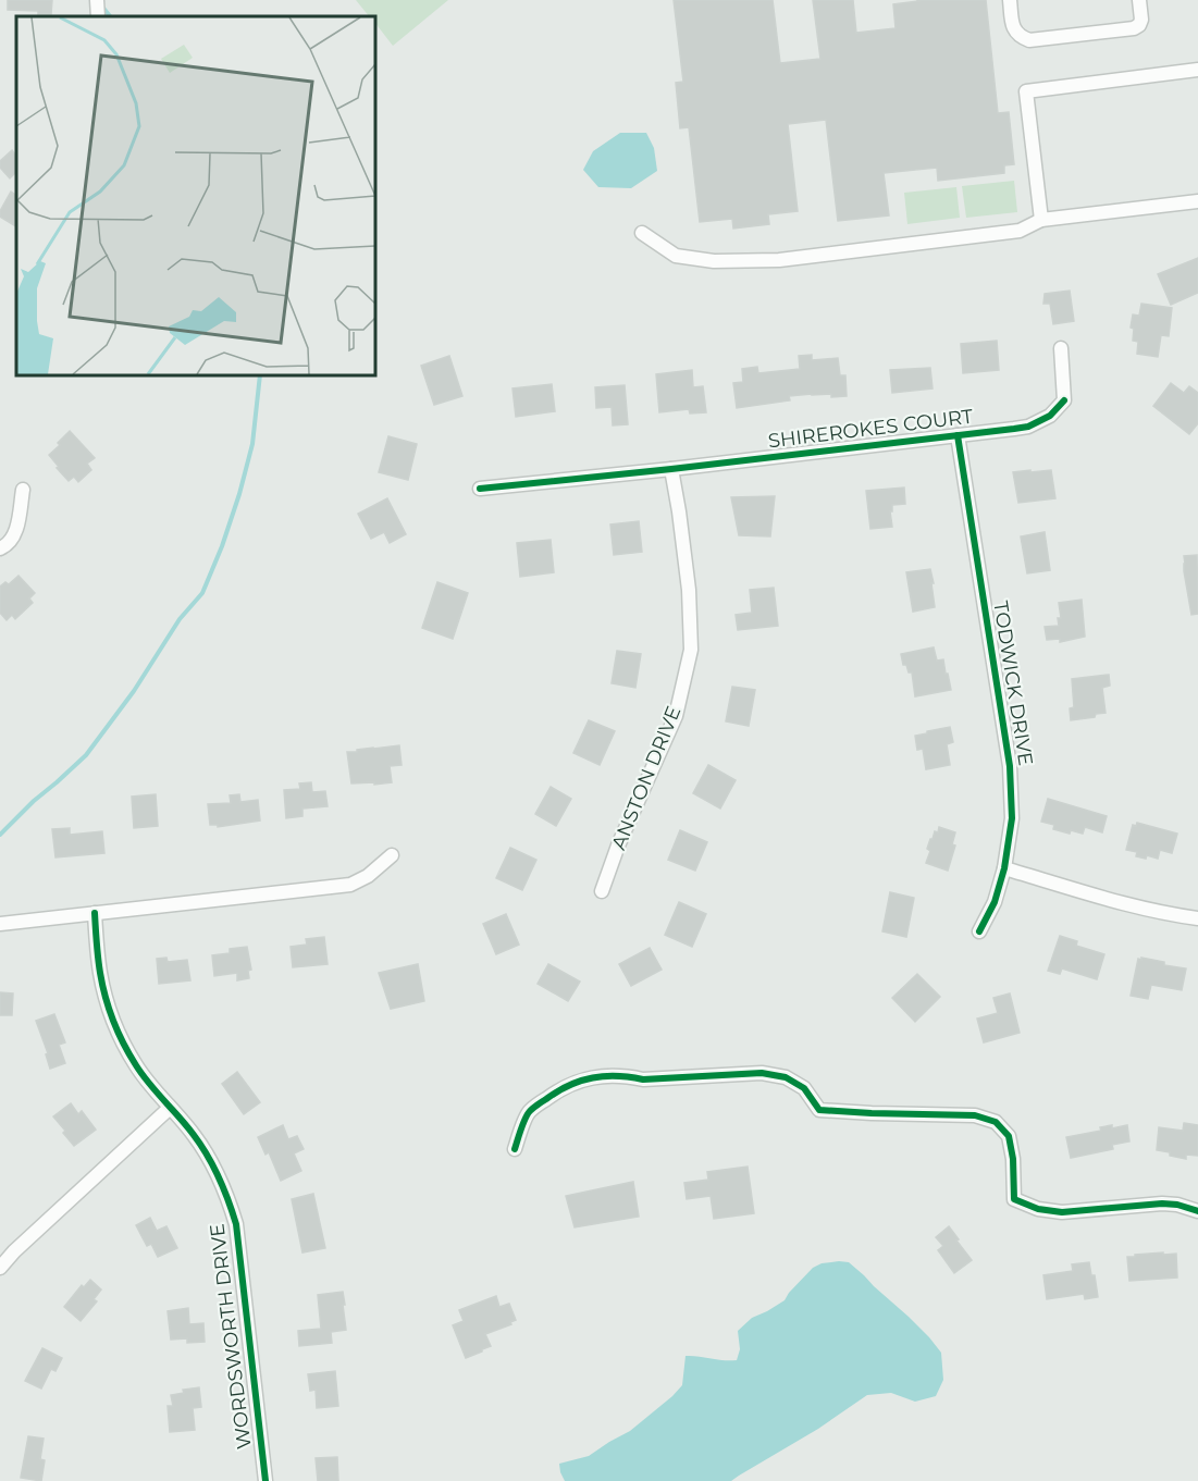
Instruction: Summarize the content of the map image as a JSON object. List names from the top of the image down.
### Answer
{
  "streets": {
    "street": [
      "SHIREROKES COURT",
      "TODWICK DRIVE",
      "ANSTON DRIVE",
      "WORDSWORTH DRIVE"
    ]
  },
  "crossings": [
    ["SHIREROKES COURT", "TODWICK DRIVE"],
    ["SHIREROKES COURT", "ANSTON DRIVE"]
  ]
}
